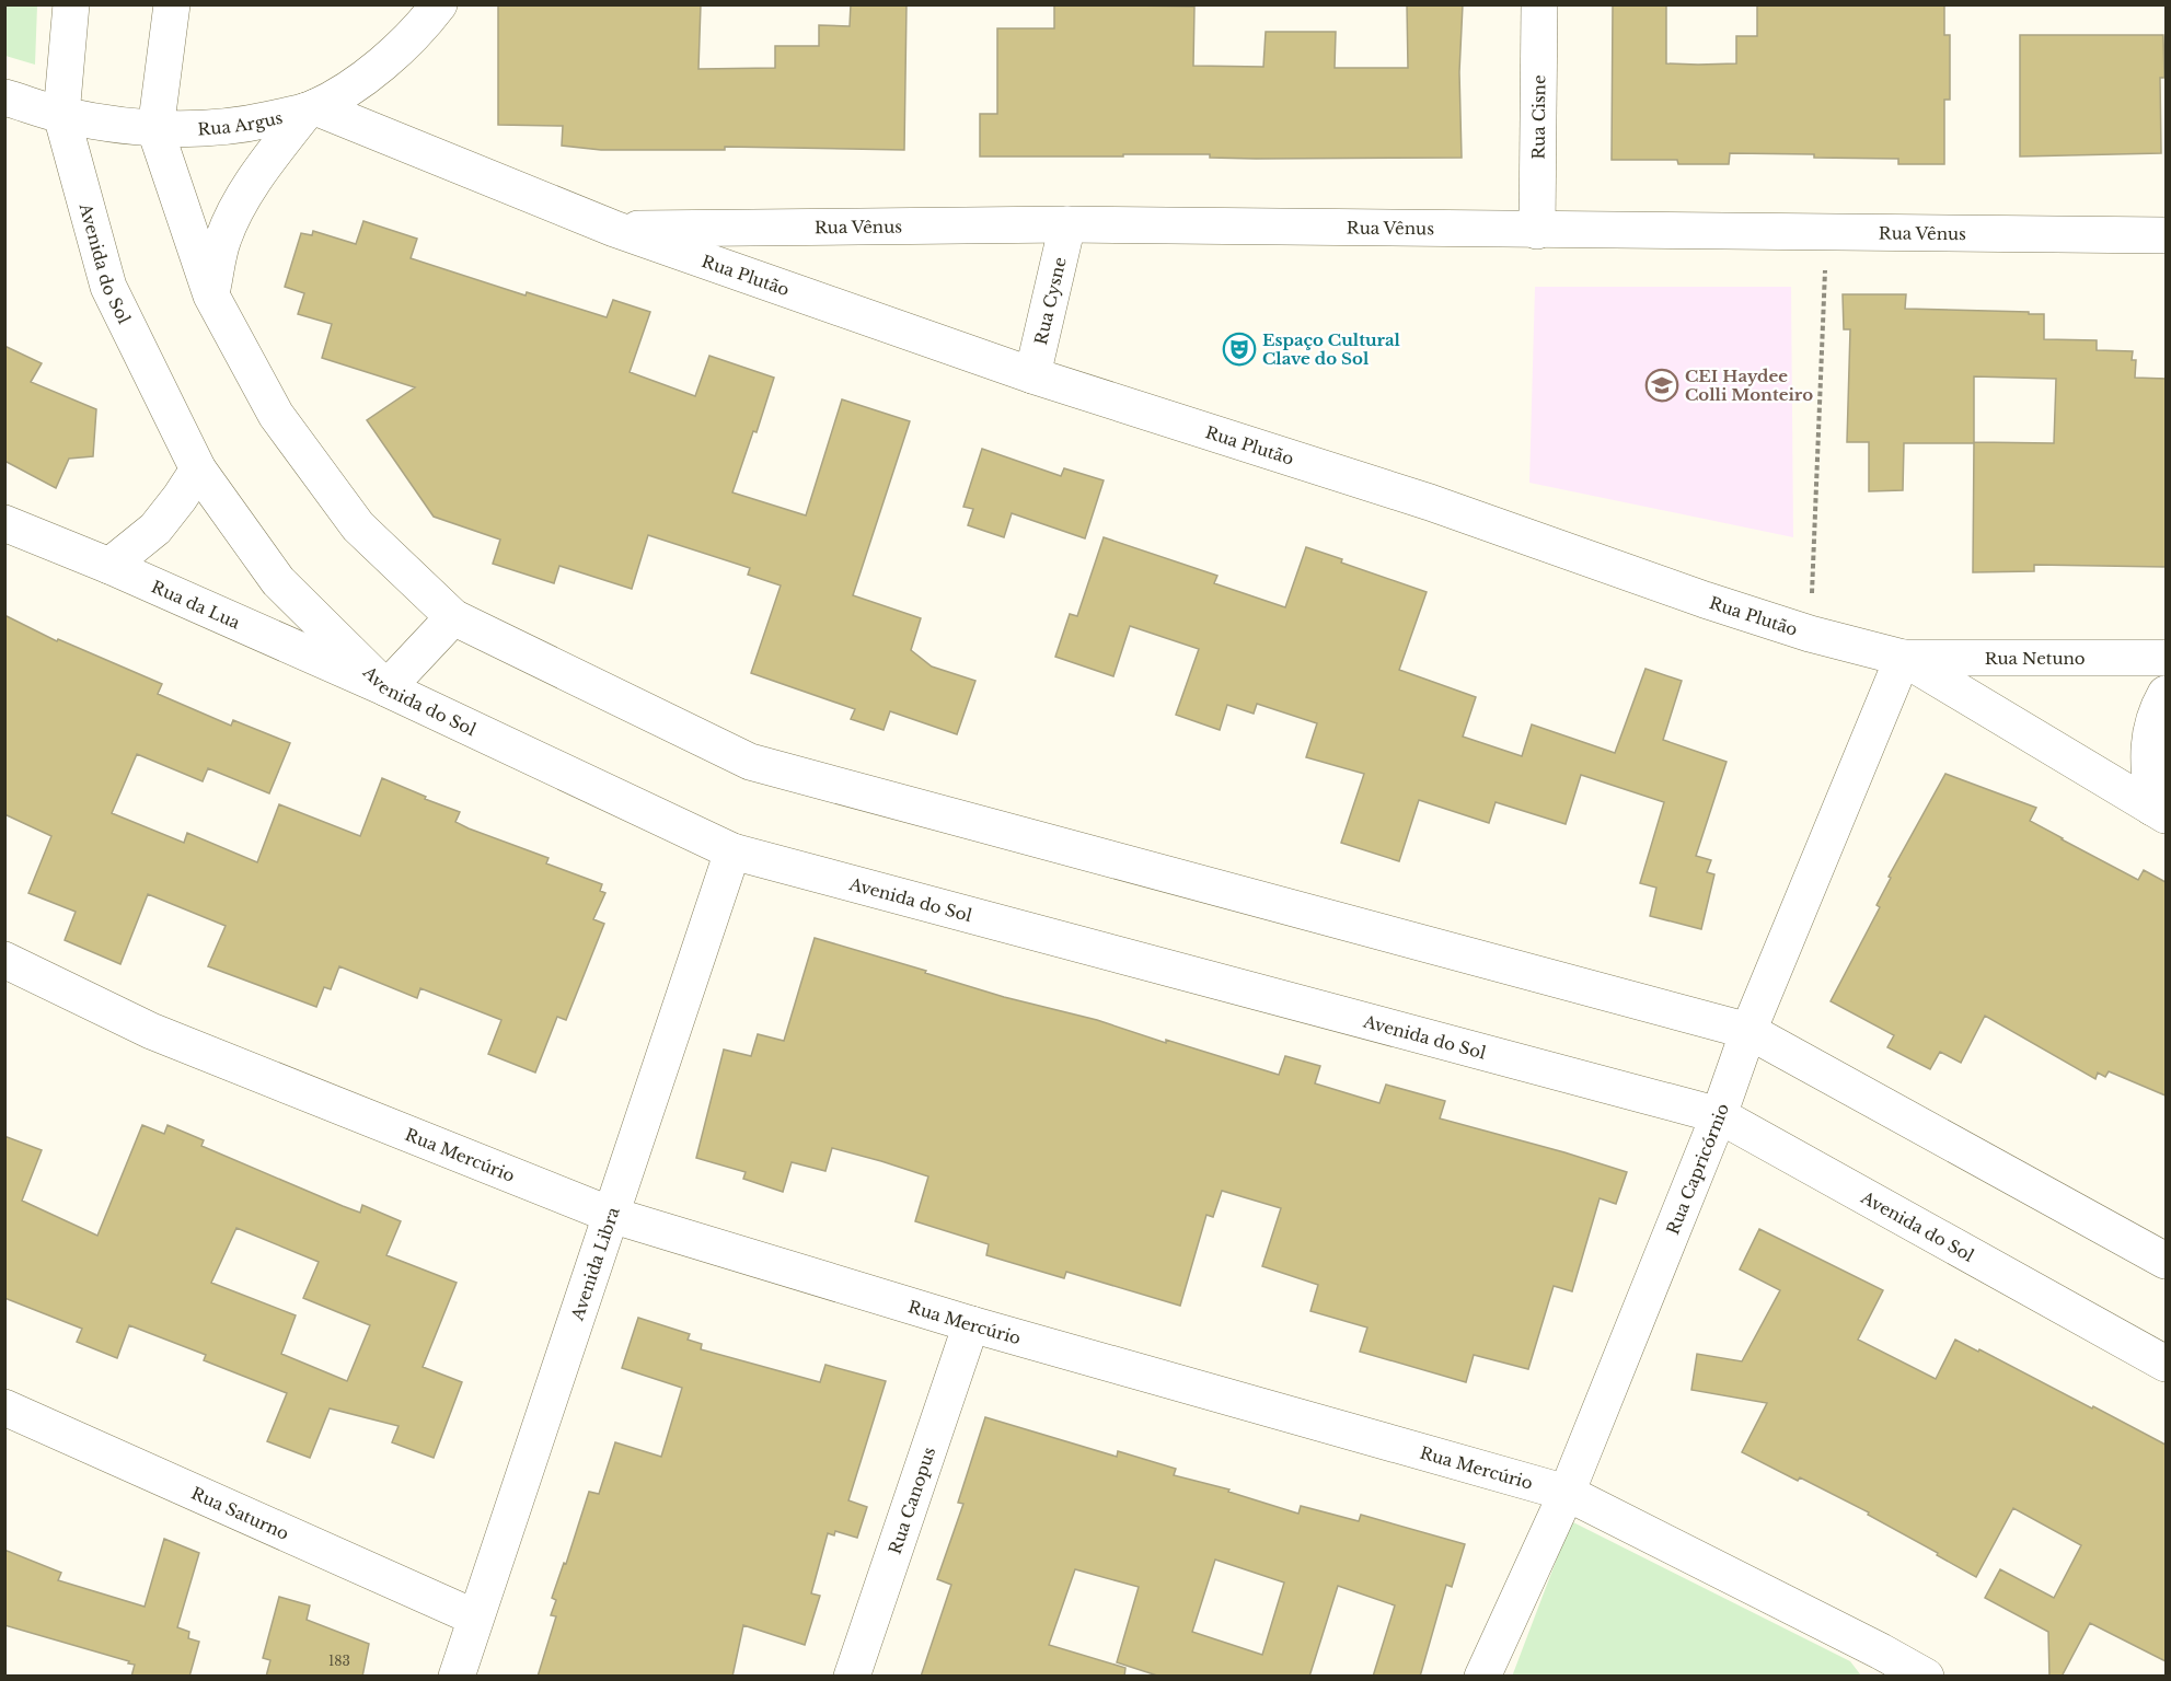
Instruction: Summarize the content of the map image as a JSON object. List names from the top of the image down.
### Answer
{
  "streets": {
    "street": [
      "Rua Cisne",
      "Rua Argus",
      "Rua Vênus",
      "Avenida do Sol",
      "Rua Plutão",
      "Rua Cysne",
      "Rua da Lua",
      "Rua Netuno",
      "Rua Mercúrio",
      "Rua Capricórnio",
      "Avenida Libra",
      "Rua Canopus",
      "Rua Saturno"
    ]
  },
  "crossings": [
    ["Rua Cisne", "Rua Vênus"],
    ["Rua Argus", "Avenida do Sol"],
    ["Rua Argus", "Rua Plutão"],
    ["Rua Vênus", "Rua Plutão"],
    ["Rua Vênus", "Rua Cysne"],
    ["Avenida do Sol", "Rua da Lua"],
    ["Avenida do Sol", "Rua Capricórnio"],
    ["Avenida do Sol", "Avenida Libra"],
    ["Rua Plutão", "Rua Cysne"],
    ["Rua Plutão", "Rua Netuno"],
    ["Rua Plutão", "Rua Capricórnio"],
    ["Rua Netuno", "Rua Capricórnio"],
    ["Rua Mercúrio", "Rua Capricórnio"],
    ["Rua Mercúrio", "Avenida Libra"],
    ["Rua Mercúrio", "Rua Canopus"],
    ["Avenida Libra", "Rua Saturno"]
  ],
  "places": {
    "theatre": ["Espaço Cultural Clave do Sol"],
    "school or university": ["CEI Haydee Colli Monteiro"]
  },
  "house_numbers": ["183"]
}
